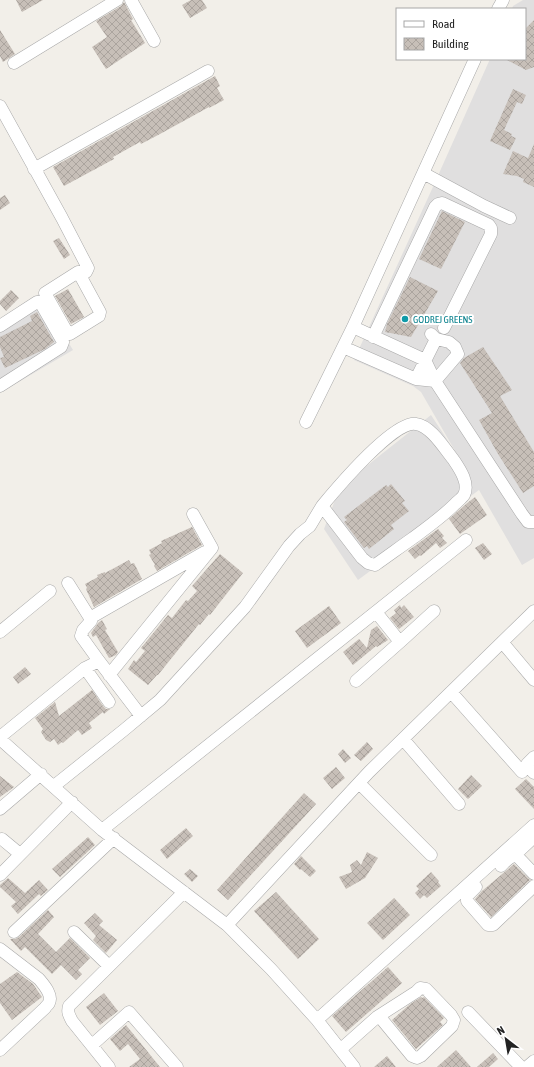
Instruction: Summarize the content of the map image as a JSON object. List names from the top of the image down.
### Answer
{
  "places": ["GODREJ GREENS"],
  "legend": ["Road", "Building"],
  "north": "top left"
}
